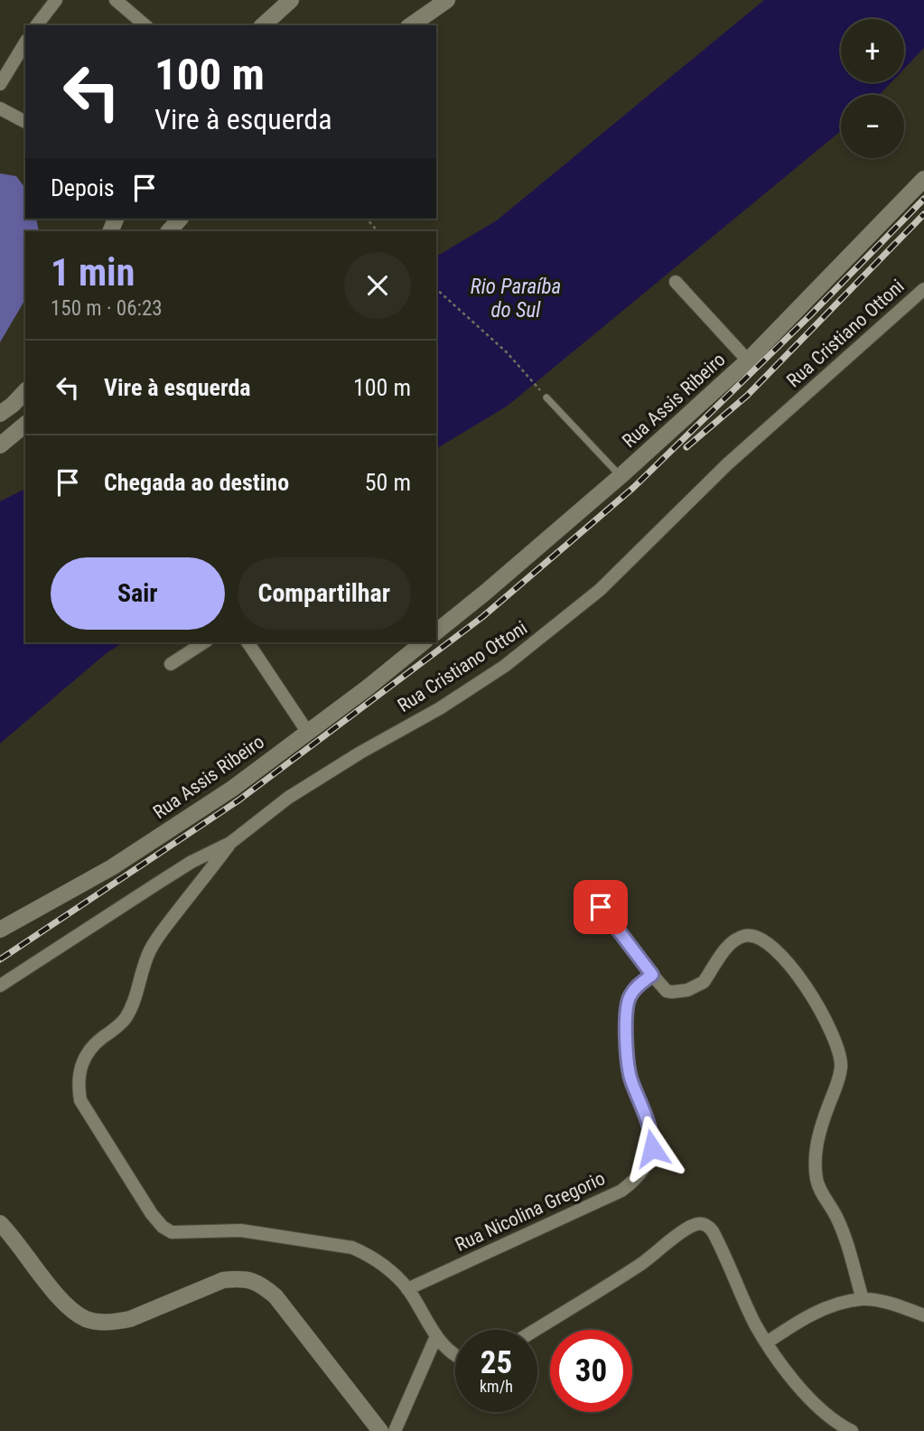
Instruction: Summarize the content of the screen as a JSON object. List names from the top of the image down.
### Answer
{
  "streets": {
    "street": ["Rua Cristiano Ottoni", "Rua Assis Ribeiro", "Rua Nicolina Gregorio"]
  },
  "water": ["Rio Paraíba do Sul"],
  "page": {
    "map_buttons": ["+", "−"],
    "turn": ["100 m", "Vire à esquerda"],
    "then": "Depois",
    "heading": ["1 min", "150 m · 06:23"],
    "list": [
      {
        "name": "Vire à esquerda",
        "value": "100 m"
      },
      {
        "name": "Chegada ao destino",
        "value": "50 m"
      }
    ],
    "buttons": ["Sair", "Compartilhar"],
    "speed": "25 km/h",
    "limit": "30"
  }
}
